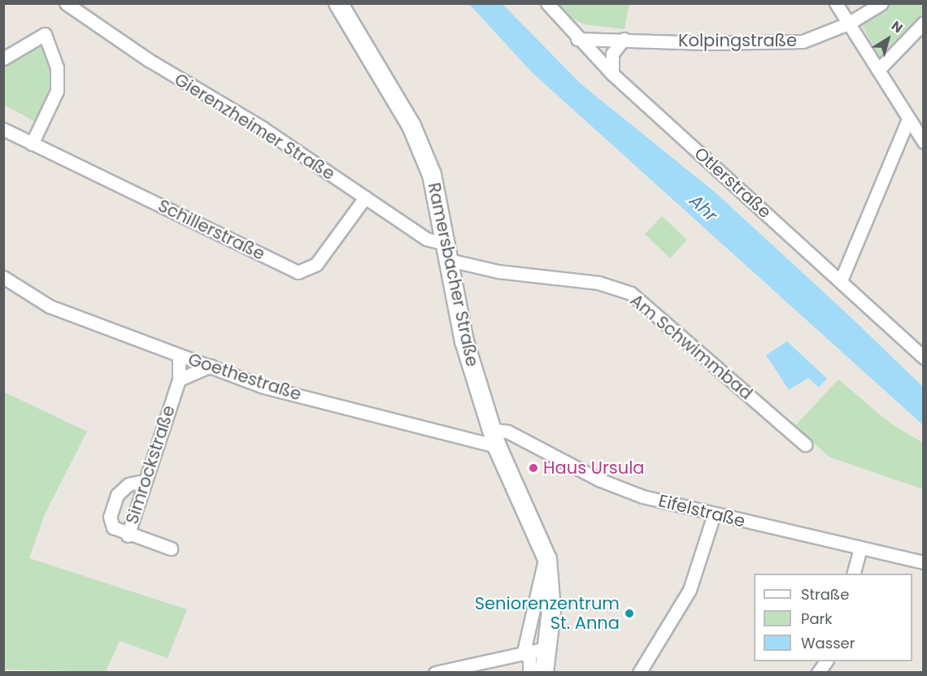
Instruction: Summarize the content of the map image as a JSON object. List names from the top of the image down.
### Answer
{
  "streets": {
    "main road": ["Ramersbacher Straße"],
    "street": [
      "Kolpingstraße",
      "Gierenzheimer Straße",
      "Otlerstraße",
      "Schillerstraße",
      "Am Schwimmbad",
      "Goethestraße",
      "Simrockstraße",
      "Eifelstraße"
    ]
  },
  "crossings": [
    ["Kolpingstraße", "Otlerstraße"],
    ["Gierenzheimer Straße", "Schillerstraße"],
    ["Gierenzheimer Straße", "Ramersbacher Straße"],
    ["Gierenzheimer Straße", "Am Schwimmbad"],
    ["Ramersbacher Straße", "Am Schwimmbad"],
    ["Ramersbacher Straße", "Goethestraße"],
    ["Ramersbacher Straße", "Eifelstraße"],
    ["Goethestraße", "Simrockstraße"],
    ["Goethestraße", "Eifelstraße"]
  ],
  "water": ["Ahr"],
  "places": ["Haus Ursula", "Seniorenzentrum St. Anna"],
  "legend": ["Straße", "Park", "Wasser"],
  "north": "top right"
}
